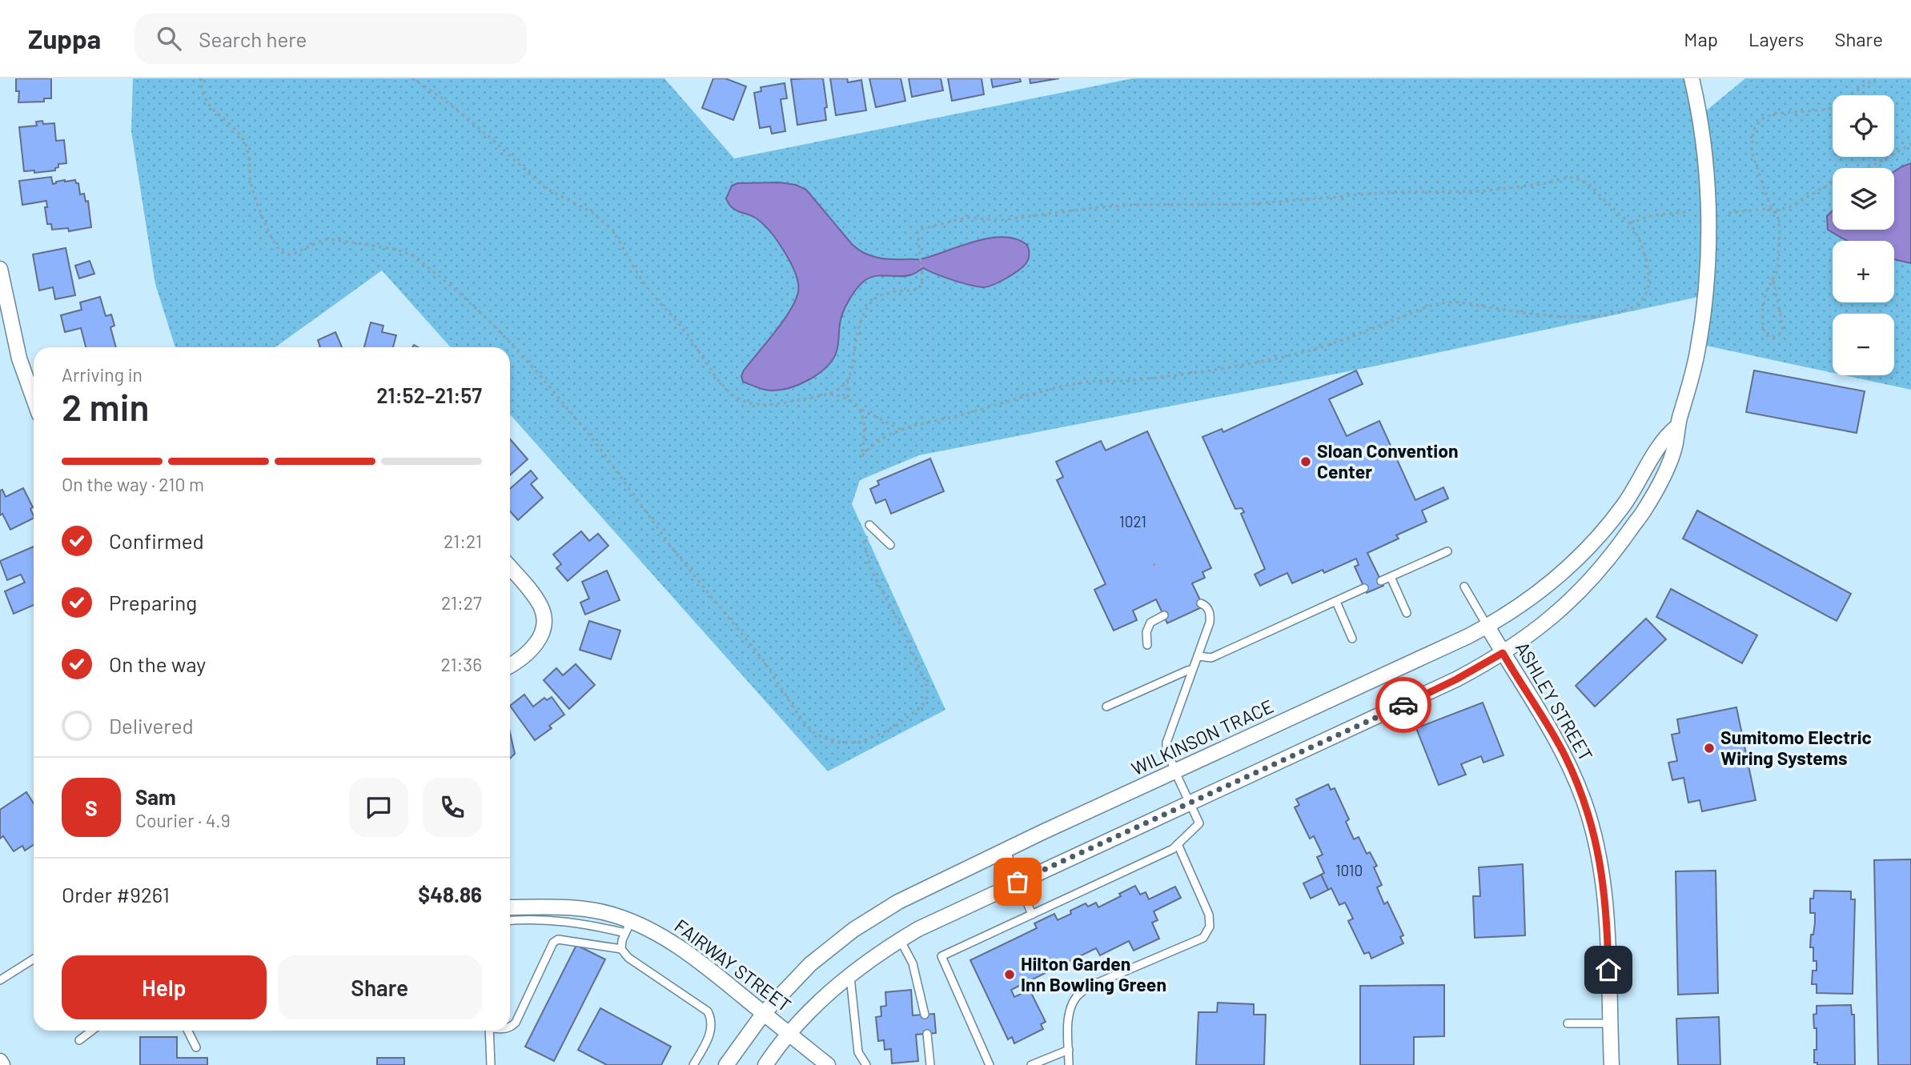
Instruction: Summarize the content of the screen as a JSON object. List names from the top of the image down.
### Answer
{
  "streets": {
    "street": ["ASHLEY STREET", "WILKINSON TRACE", "FAIRWAY STREET"]
  },
  "crossings": [
    ["ASHLEY STREET", "WILKINSON TRACE"],
    ["WILKINSON TRACE", "FAIRWAY STREET"]
  ],
  "places": ["Sloan Convention Center", "Sumitomo Electric Wiring Systems", "Hilton Garden Inn Bowling Green"],
  "house_numbers": ["1021", "1010"],
  "page": {
    "header": "Zuppa",
    "search": "Search here",
    "nav": ["Map", "Layers", "Share"],
    "map_buttons": ["+", "−"],
    "heading": ["2 min", "Arriving in", "21:52–21:57"],
    "panel": [
      "Sam",
      "Courier · 4.9",
      "Order #9261",
      "$48.86"
    ],
    "bar": "On the way · 210 m",
    "list": [
      ["Confirmed", "21:21"],
      ["Preparing", "21:27"],
      ["On the way", "21:36"],
      "Delivered"
    ],
    "round": "S",
    "buttons": ["Help", "Share"]
  }
}
